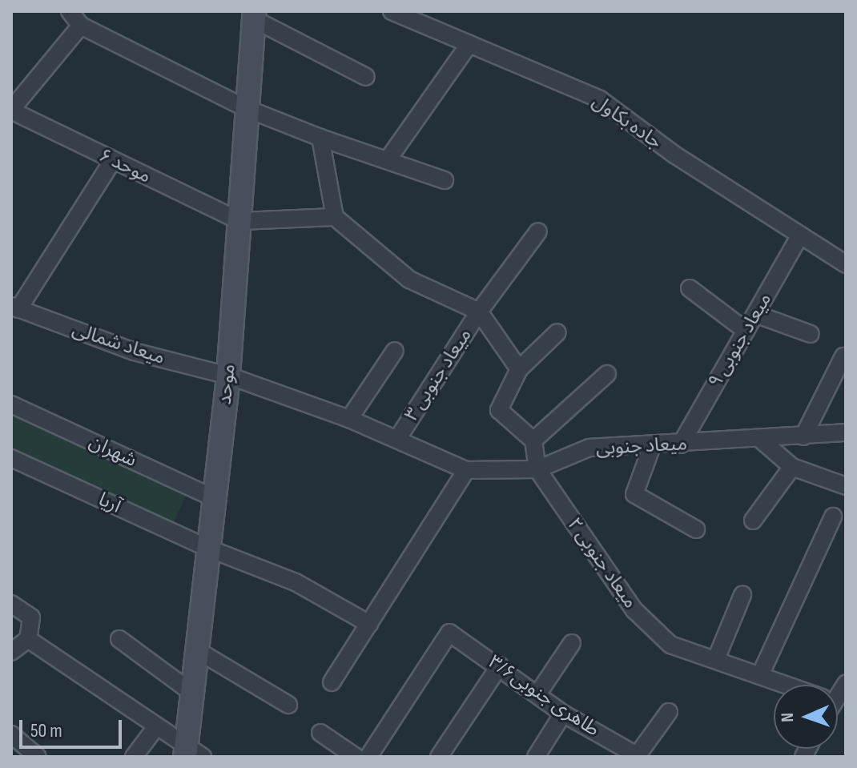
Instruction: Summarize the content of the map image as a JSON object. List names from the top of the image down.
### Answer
{
  "streets": {
    "street": [
      "جاده بکاول",
      "موحد ۶",
      "میعاد جنوبی ۹",
      "میعاد شمالی",
      "میعاد جنوبی ۳",
      "موحد",
      "میعاد جنوبی",
      "شهران",
      "آریا",
      "میعاد جنوبی ۲",
      "طاهری جنوبی۳/۶"
    ]
  },
  "crossings": [
    ["جاده بکاول", "میعاد جنوبی ۹"],
    ["موحد ۶", "موحد"],
    ["میعاد جنوبی ۹", "میعاد جنوبی"],
    ["میعاد شمالی", "موحد"],
    ["میعاد شمالی", "میعاد جنوبی"],
    ["میعاد جنوبی ۳", "میعاد جنوبی"],
    ["موحد", "میعاد جنوبی"],
    ["موحد", "شهران"],
    ["موحد", "آریا"],
    ["میعاد جنوبی", "میعاد جنوبی ۲"]
  ],
  "scale_bar": "50 m",
  "north": "left"
}
